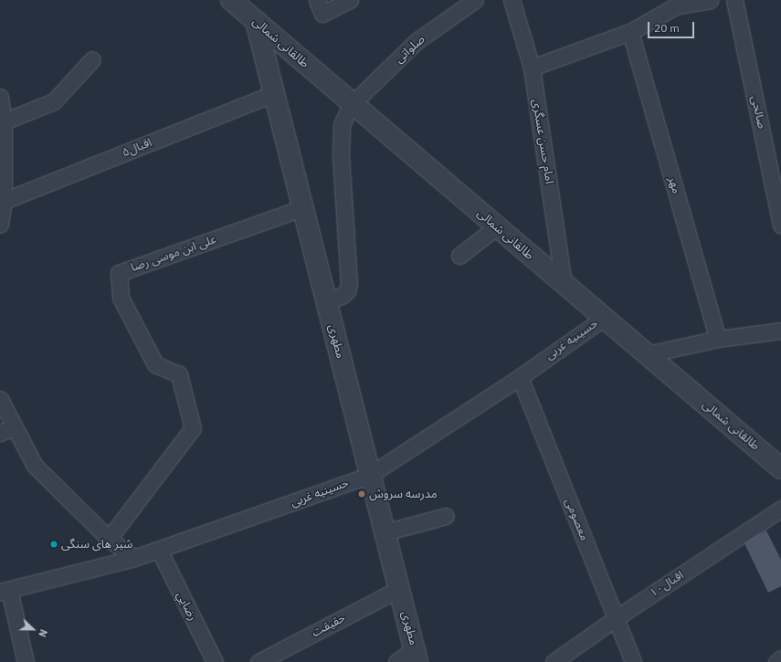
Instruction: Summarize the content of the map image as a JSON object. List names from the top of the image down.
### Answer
{
  "streets": {
    "street": [
      "طالقانی شمالی",
      "صلواتی",
      "صالحی",
      "امام حسن عسگری",
      "اقبال۵",
      "مهر",
      "علی ابن موسی رضا",
      "حسینیه غربی",
      "مطهری",
      "معصومی",
      "اقبال۱۰",
      "رضایي",
      "حقیقت"
    ]
  },
  "crossings": [
    ["طالقانی شمالی", "صلواتی"],
    ["طالقانی شمالی", "امام حسن عسگری"],
    ["طالقانی شمالی", "حسینیه غربی"],
    ["طالقانی شمالی", "مطهری"],
    ["اقبال۵", "مطهری"],
    ["علی ابن موسی رضا", "مطهری"],
    ["حسینیه غربی", "مطهری"],
    ["حسینیه غربی", "معصومی"],
    ["حسینیه غربی", "رضایي"],
    ["مطهری", "حقیقت"],
    ["معصومی", "اقبال۱۰"]
  ],
  "places": ["مدرسه سروش", "شیر های سنگی"],
  "scale_bar": "20 m",
  "north": "right"
}
